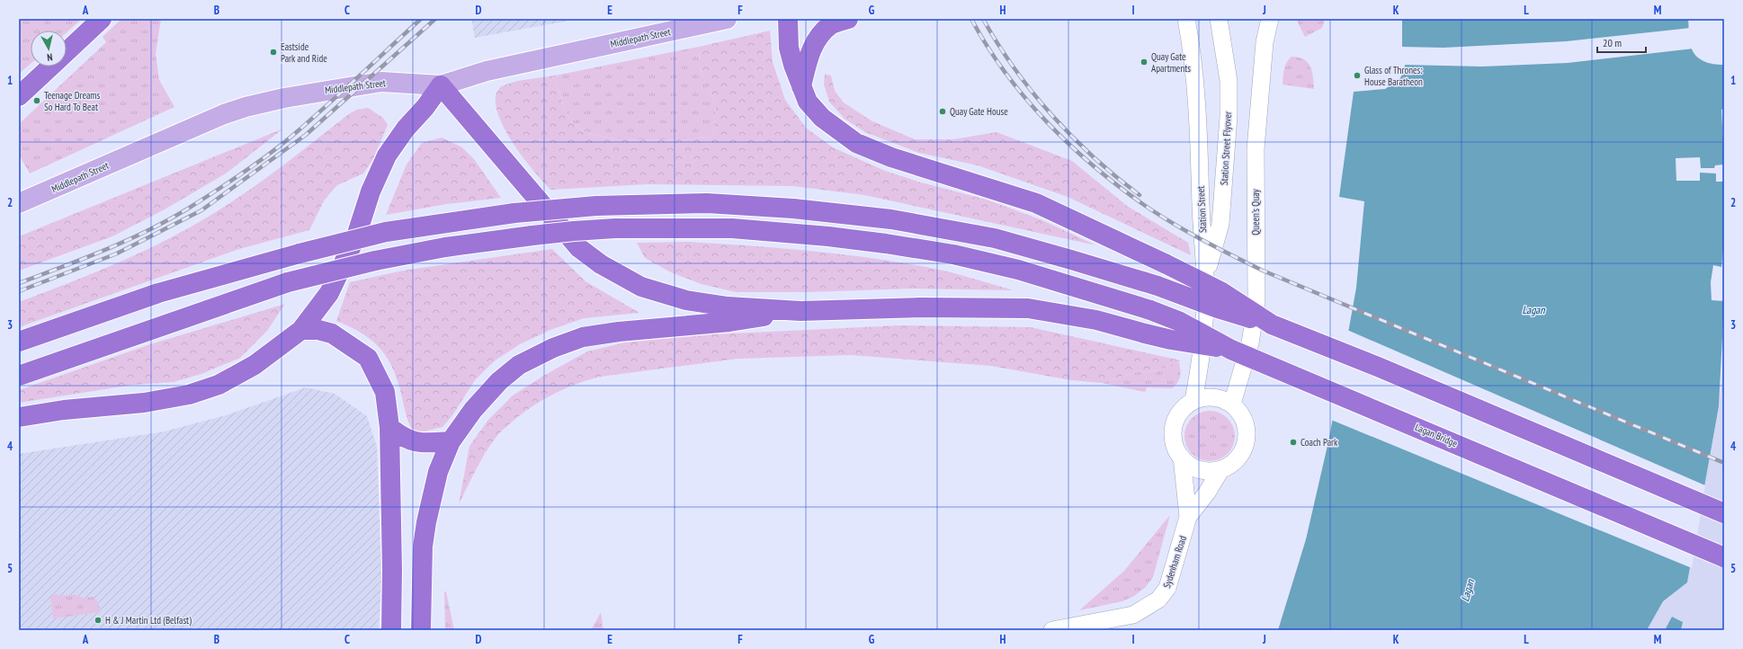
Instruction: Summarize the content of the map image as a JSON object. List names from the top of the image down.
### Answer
{
  "streets": {
    "highway": ["Lagan Bridge"],
    "main road": ["Middlepath Street"],
    "street": [
      "Station Street Flyover",
      "Station Street",
      "Queen's Quay",
      "Sydenham Road"
    ]
  },
  "crossings": [
    ["Station Street Flyover", "Station Street"],
    ["Station Street", "Queen's Quay"],
    ["Station Street", "Sydenham Road"],
    ["Queen's Quay", "Sydenham Road"]
  ],
  "water": ["Lagan"],
  "places": [
    "Eastside Park and Ride",
    "Quay Gate Apartments",
    "Glass of Thrones: House Baratheon",
    "Teenage Dreams So Hard To Beat",
    "Quay Gate House",
    "Coach Park",
    "H & J Martin Ltd (Belfast)"
  ],
  "scale_bar": "20 m",
  "north": "bottom",
  "grid": {
    "columns": [
      "A",
      "B",
      "C",
      "D",
      "E",
      "F",
      "G",
      "H",
      "I",
      "J",
      "K",
      "L",
      "M"
    ],
    "rows": [
      "1",
      "2",
      "3",
      "4",
      "5"
    ]
  }
}
